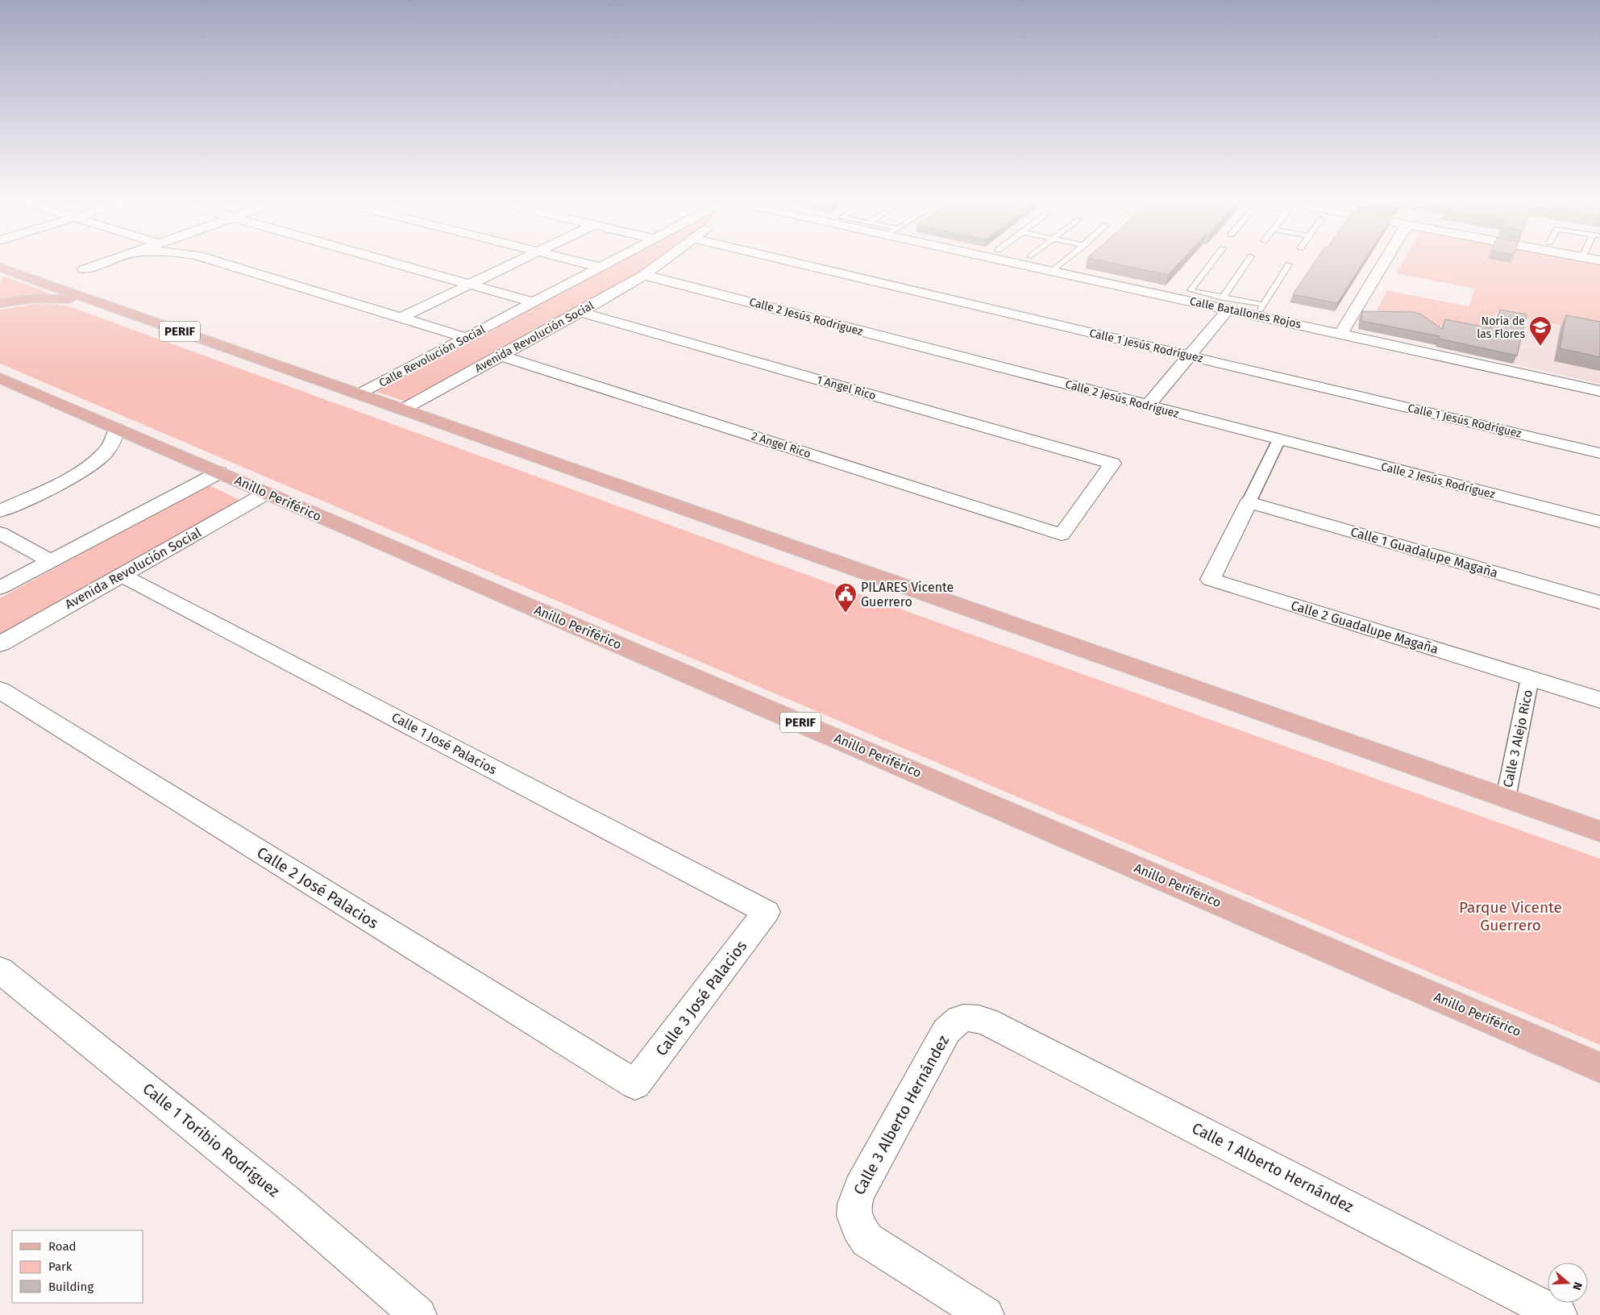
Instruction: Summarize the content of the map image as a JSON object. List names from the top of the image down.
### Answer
{
  "streets": {
    "main road": ["PERIF", "Anillo Periférico"],
    "street": [
      "Calle Batallones Rojos",
      "Calle 2 Jesús Rodríguez",
      "Avenida Revolución Social",
      "Calle 1 Jesús Rodríguez",
      "Calle Revolución Social",
      "1 Angel Rico",
      "2 Angel Rico",
      "Calle 1 Guadalupe Magaña",
      "Calle 2 Guadalupe Magaña",
      "Calle 3 Alejo Rico",
      "Calle 1 José Palacios",
      "Calle 2 José Palacios",
      "Calle 3 José Palacios",
      "Calle 3 Alberto Hernández",
      "Calle 1 Toribio Rodríguez",
      "Calle 1 Alberto Hernández"
    ]
  },
  "crossings": [
    ["Calle 2 Jesús Rodríguez", "Avenida Revolución Social"],
    ["PERIF", "Avenida Revolución Social"],
    ["PERIF", "Calle Revolución Social"],
    ["PERIF", "Calle 3 Alejo Rico"],
    ["Avenida Revolución Social", "Calle Revolución Social"],
    ["Avenida Revolución Social", "1 Angel Rico"],
    ["Avenida Revolución Social", "2 Angel Rico"],
    ["Avenida Revolución Social", "Anillo Periférico"],
    ["Avenida Revolución Social", "Calle 1 José Palacios"],
    ["Calle Revolución Social", "1 Angel Rico"],
    ["1 Angel Rico", "2 Angel Rico"],
    ["Calle 1 Guadalupe Magaña", "Calle 2 Guadalupe Magaña"],
    ["Calle 2 Guadalupe Magaña", "Calle 3 Alejo Rico"],
    ["Calle 1 José Palacios", "Calle 3 José Palacios"],
    ["Calle 2 José Palacios", "Calle 3 José Palacios"],
    ["Calle 3 Alberto Hernández", "Calle 1 Alberto Hernández"]
  ],
  "parks": ["Parque Vicente Guerrero"],
  "places": {
    "school or university": ["Noria de las Flores"],
    "public building": ["PILARES Vicente Guerrero"]
  },
  "legend": ["Road", "Park", "Building"],
  "north": "right"
}
